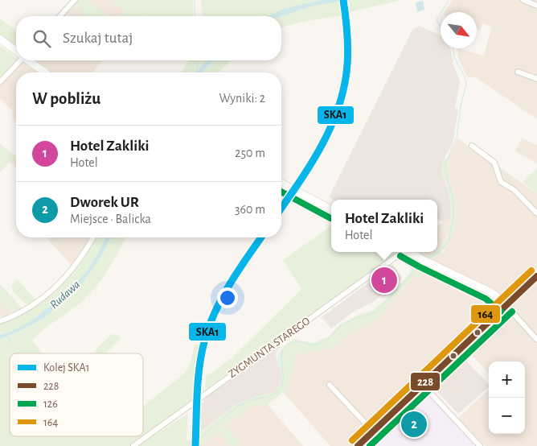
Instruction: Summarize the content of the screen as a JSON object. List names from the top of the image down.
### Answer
{
  "streets": {
    "street": ["ZYGMUNTA STAREGO"]
  },
  "water": ["Rudawa"],
  "lines": [
    "rail line SKA1",
    "transit line 126",
    "transit line 164",
    "transit line 228"
  ],
  "legend": [
    "Kolej SKA1",
    "228",
    "126",
    "164"
  ],
  "north": "bottom right",
  "page": {
    "search": "Szukaj tutaj",
    "heading": ["W pobliżu", "Wyniki: 2"],
    "list": [
      {
        "mark": "1",
        "name": "Hotel Zakliki",
        "note": "Hotel",
        "value": "250 m"
      },
      {
        "mark": "2",
        "name": "Dworek UR",
        "note": "Miejsce · Balicka",
        "value": "360 m"
      }
    ],
    "popup": ["Hotel Zakliki", "Hotel"],
    "pins": ["1", "2"],
    "map_buttons": ["+", "−"]
  }
}
